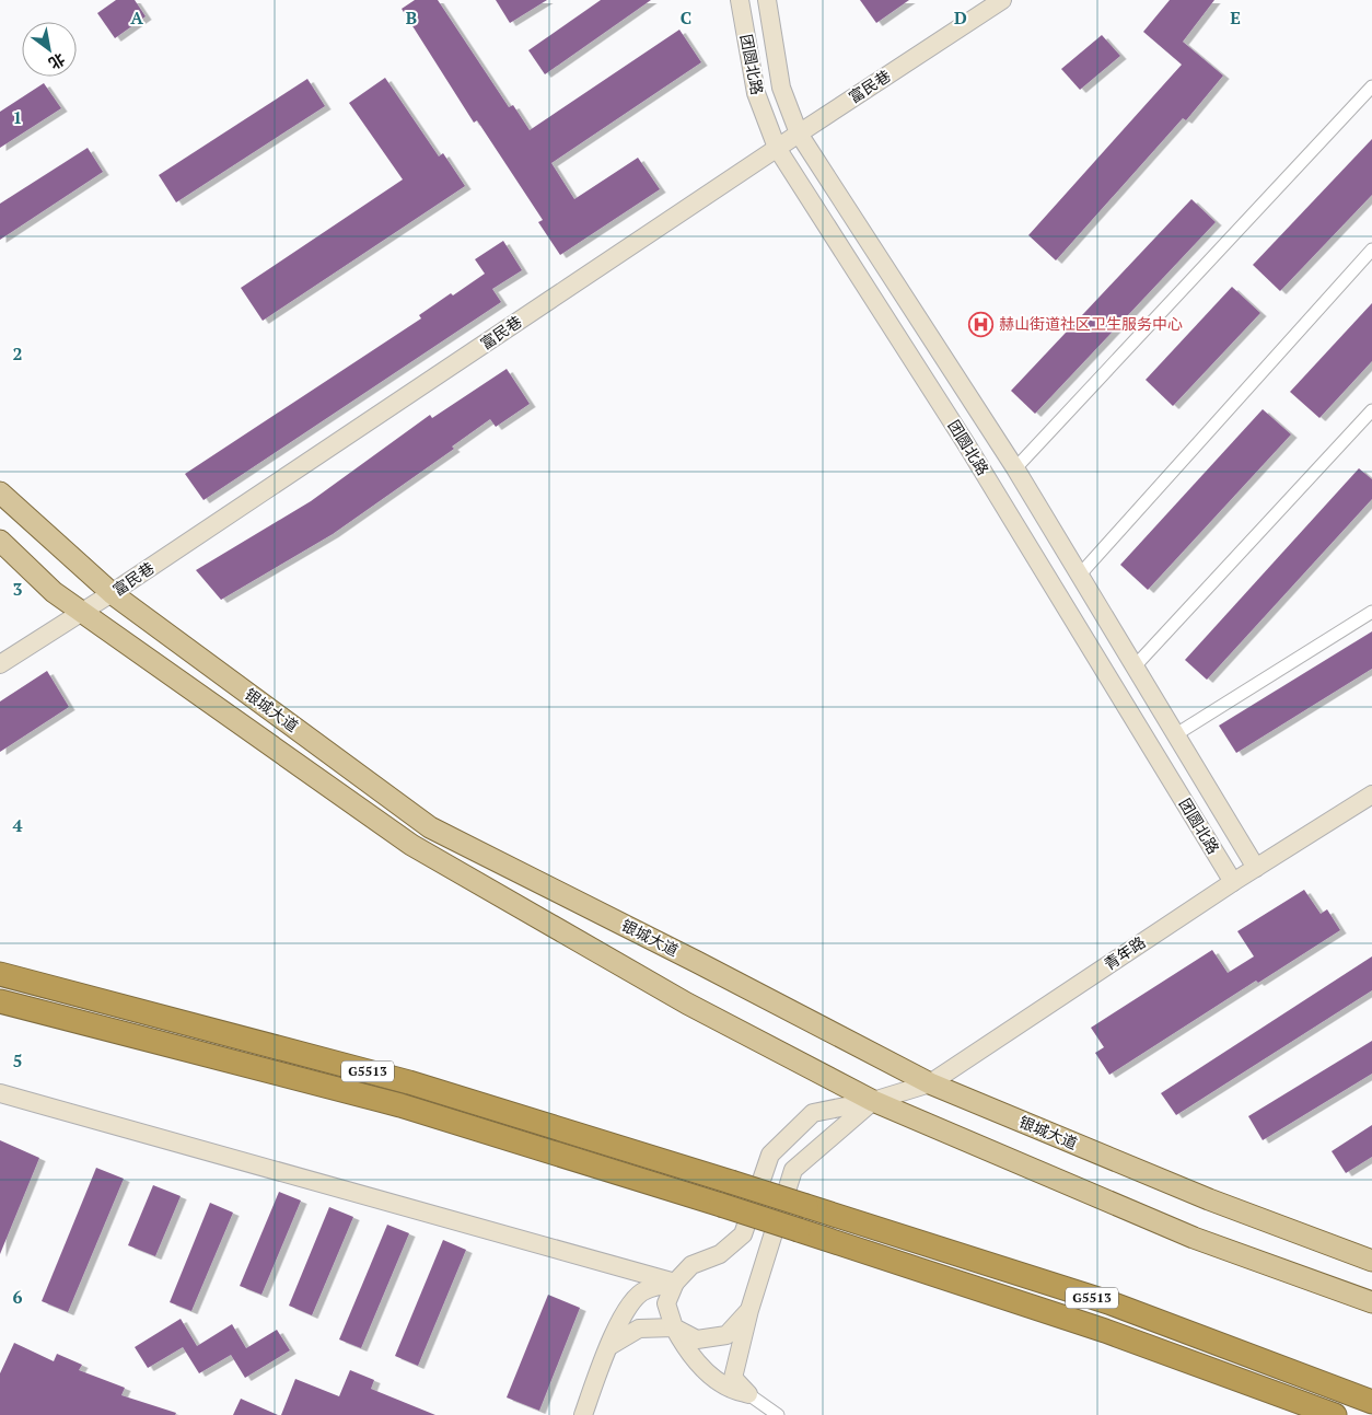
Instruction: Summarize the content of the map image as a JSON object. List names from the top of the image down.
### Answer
{
  "streets": {
    "highway": ["G5513"],
    "main road": ["银城大道"],
    "street": ["团圆北路", "富民巷", "青年路"]
  },
  "crossings": [
    ["团圆北路", "富民巷"],
    ["团圆北路", "青年路"],
    ["富民巷", "银城大道"],
    ["银城大道", "青年路"]
  ],
  "places": {
    "hospital": ["赫山街道社区卫生服务中心"]
  },
  "north": "bottom right",
  "grid": {
    "columns": [
      "A",
      "B",
      "C",
      "D",
      "E"
    ],
    "rows": [
      "1",
      "2",
      "3",
      "4",
      "5",
      "6"
    ]
  }
}
